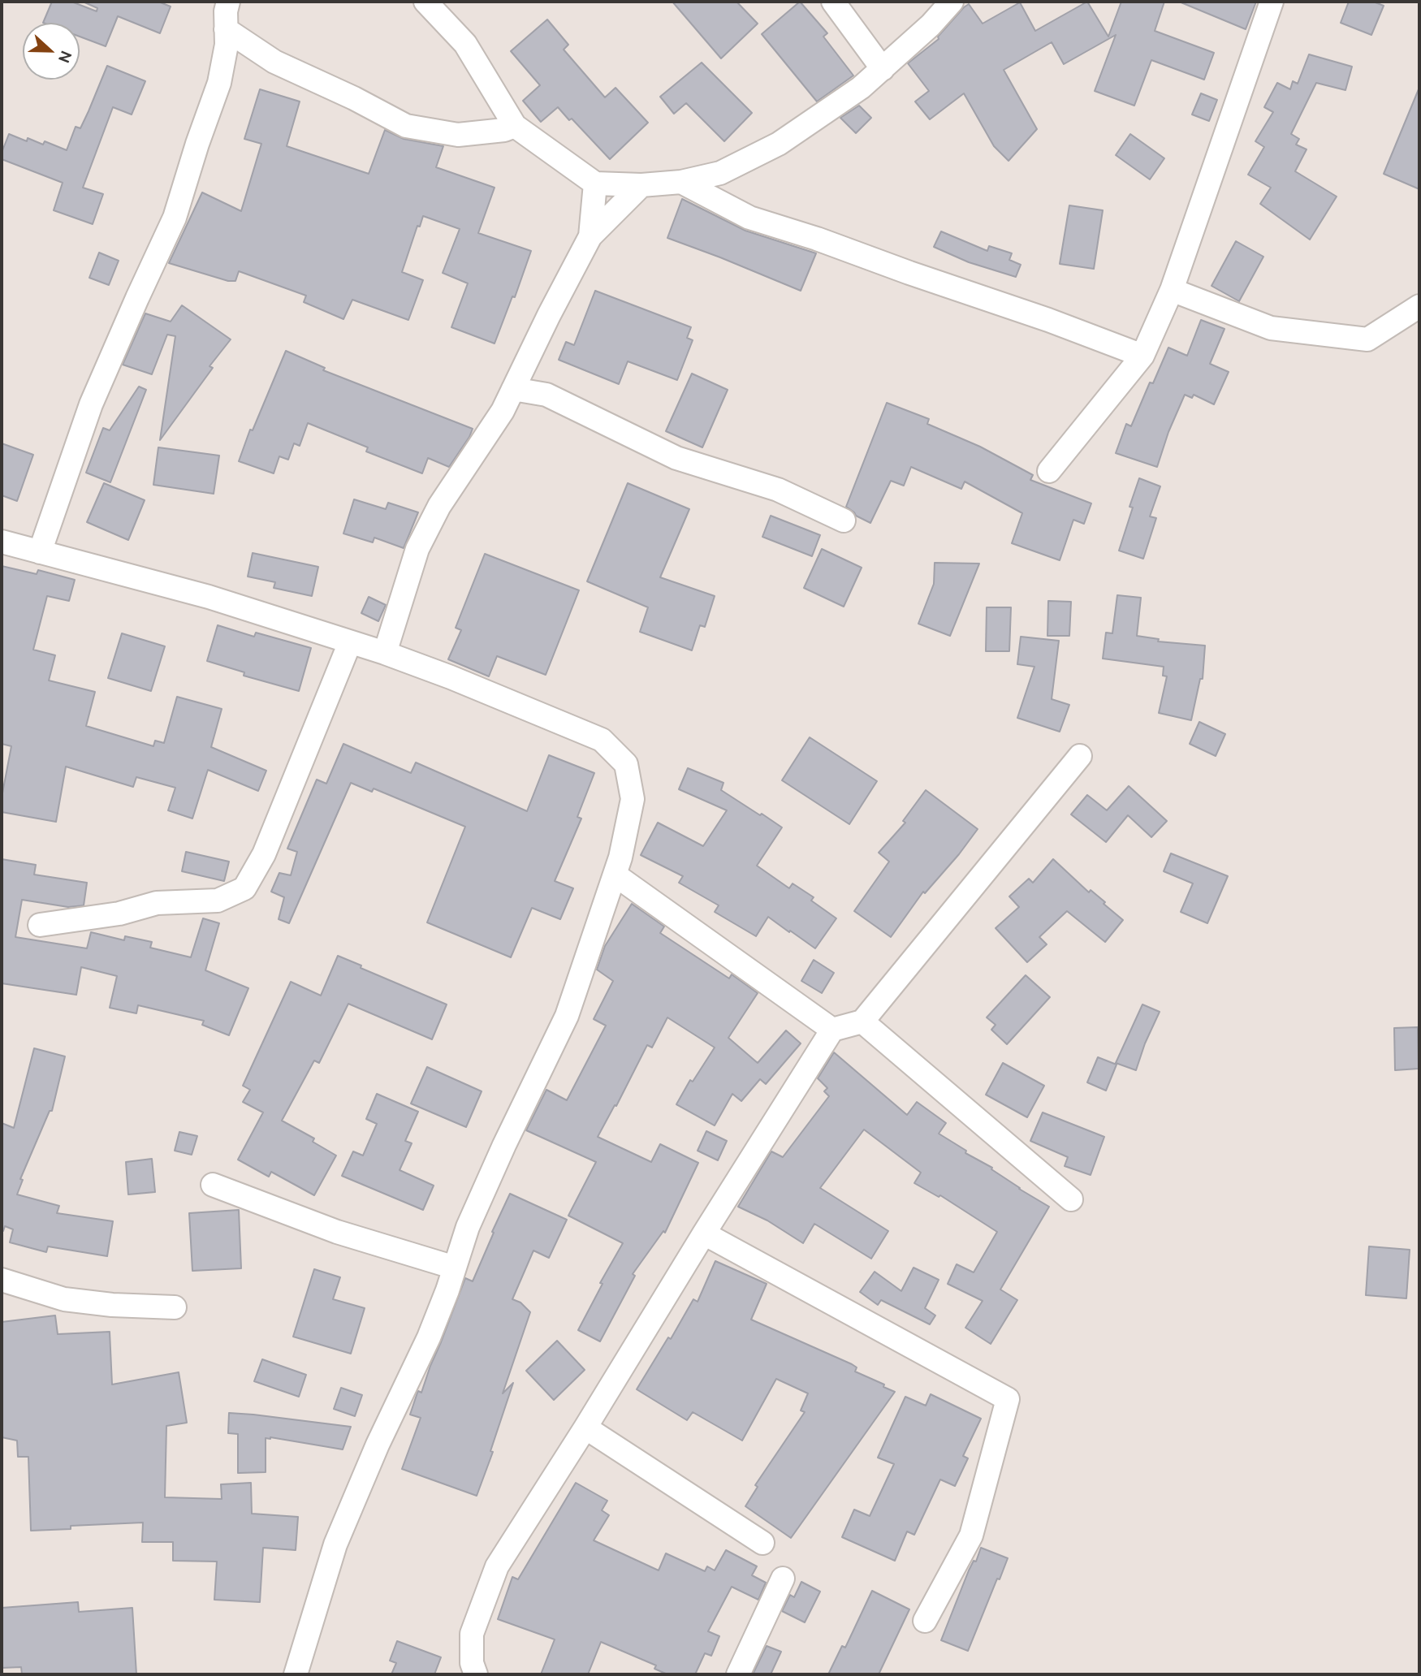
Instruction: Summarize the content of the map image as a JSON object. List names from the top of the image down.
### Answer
{
  "north": "right"
}
